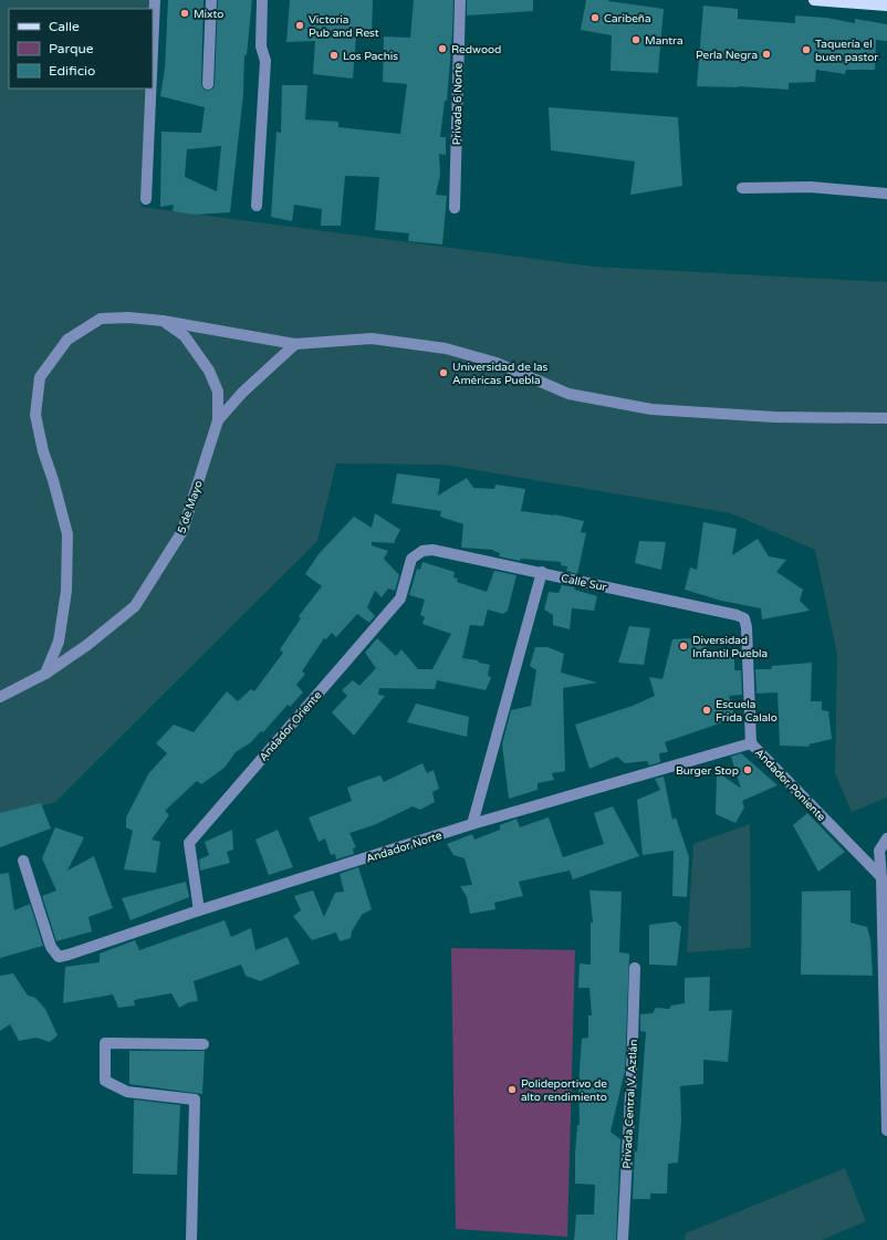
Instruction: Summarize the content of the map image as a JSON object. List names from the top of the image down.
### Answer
{
  "streets": {
    "street": [
      "Privada 6 Norte",
      "5 de Mayo",
      "Calle Sur",
      "Andador Oriente",
      "Andador Poniente",
      "Andador Norte",
      "Privada Central V. Aztlán"
    ]
  },
  "crossings": [
    ["Calle Sur", "Andador Oriente"],
    ["Calle Sur", "Andador Poniente"],
    ["Andador Oriente", "Andador Norte"],
    ["Andador Poniente", "Andador Norte"]
  ],
  "places": [
    "Mixto",
    "Caribeña",
    "Victoria Pub and Rest",
    "Mantra",
    "Redwood",
    "Taquería el buen pastor",
    "Perla Negra",
    "Los Pachis",
    "Universidad de las Américas Puebla",
    "Diversidad Infantil Puebla",
    "Escuela Frida Calalo",
    "Burger Stop",
    "Polideportivo de alto rendimiento"
  ],
  "legend": ["Calle", "Parque", "Edificio"]
}
